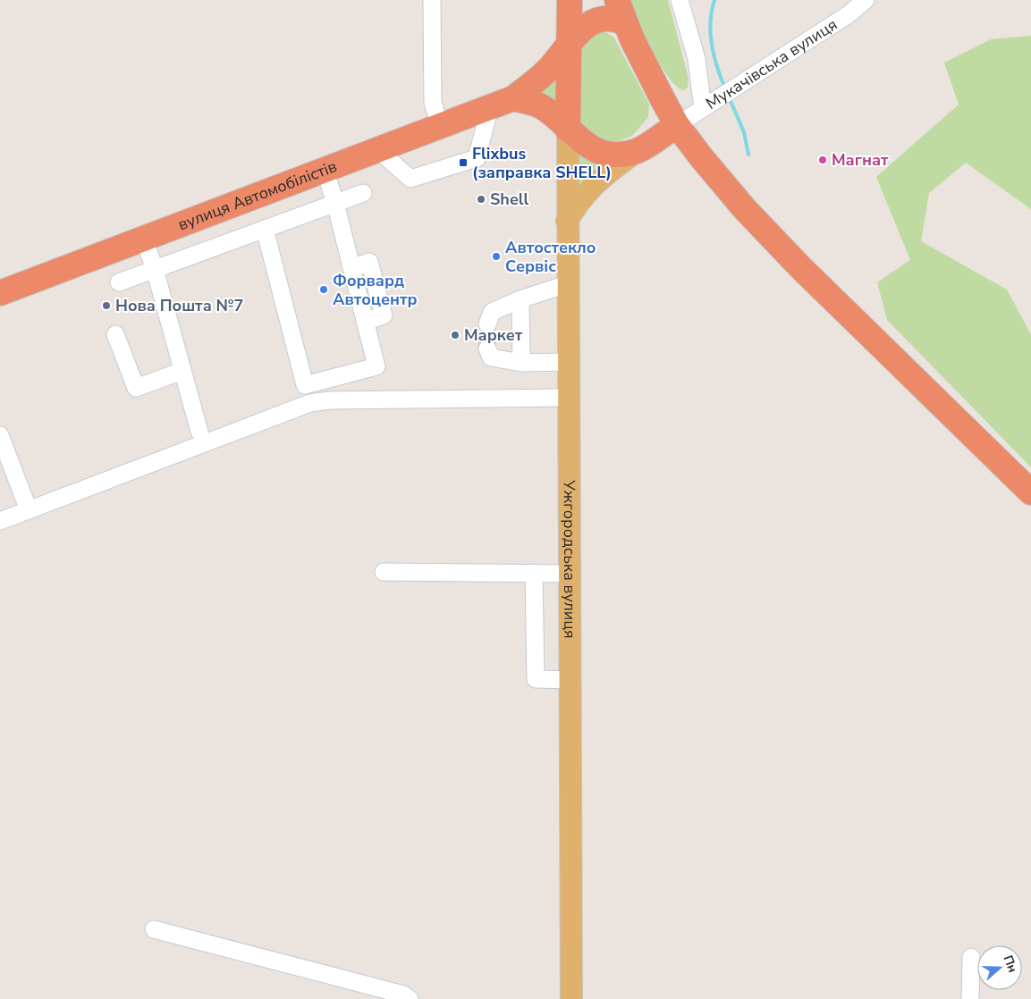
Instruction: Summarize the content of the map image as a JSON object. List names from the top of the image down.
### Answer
{
  "streets": {
    "highway": ["вулиця Автомобілістів"],
    "main road": ["Ужгородська вулиця"],
    "street": ["Мукачівська вулиця"]
  },
  "places": {
    "other": [
      "Магнат",
      "Shell",
      "Автостекло Сервіс",
      "Форвард Автоцентр",
      "Нова Пошта №7",
      "Маркет"
    ],
    "transit": ["Flixbus (заправка SHELL)"]
  },
  "north": "right"
}
